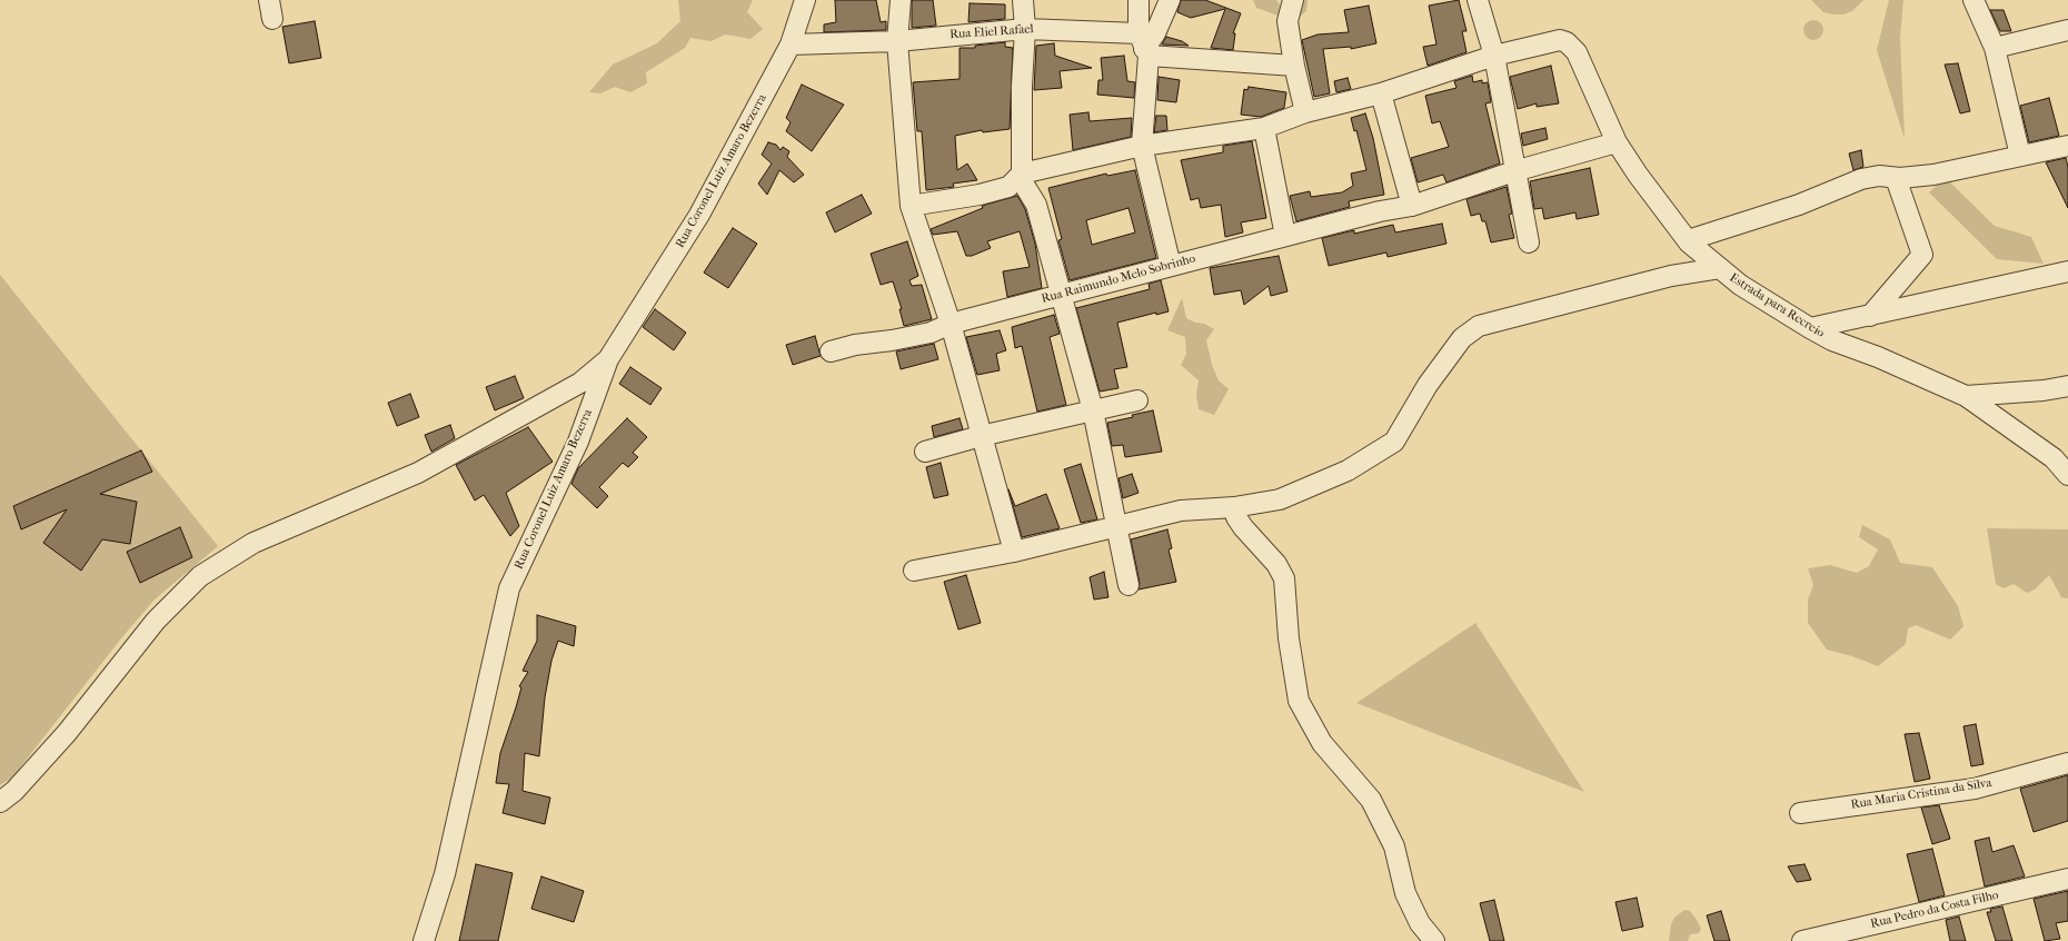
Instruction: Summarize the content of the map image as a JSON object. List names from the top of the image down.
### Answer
{
  "streets": {
    "street": [
      "Rua Eliel Rafael",
      "Rua Coronel Luiz Amaro Bezerra",
      "Rua Raimundo Melo Sobrinho",
      "Estrada para Recreio",
      "Rua Maria Cristina da Silva",
      "Rua Pedro da Costa Filho"
    ]
  },
  "crossings": [
    ["Rua Eliel Rafael", "Rua Coronel Luiz Amaro Bezerra"],
    ["Rua Raimundo Melo Sobrinho", "Estrada para Recreio"]
  ]
}
